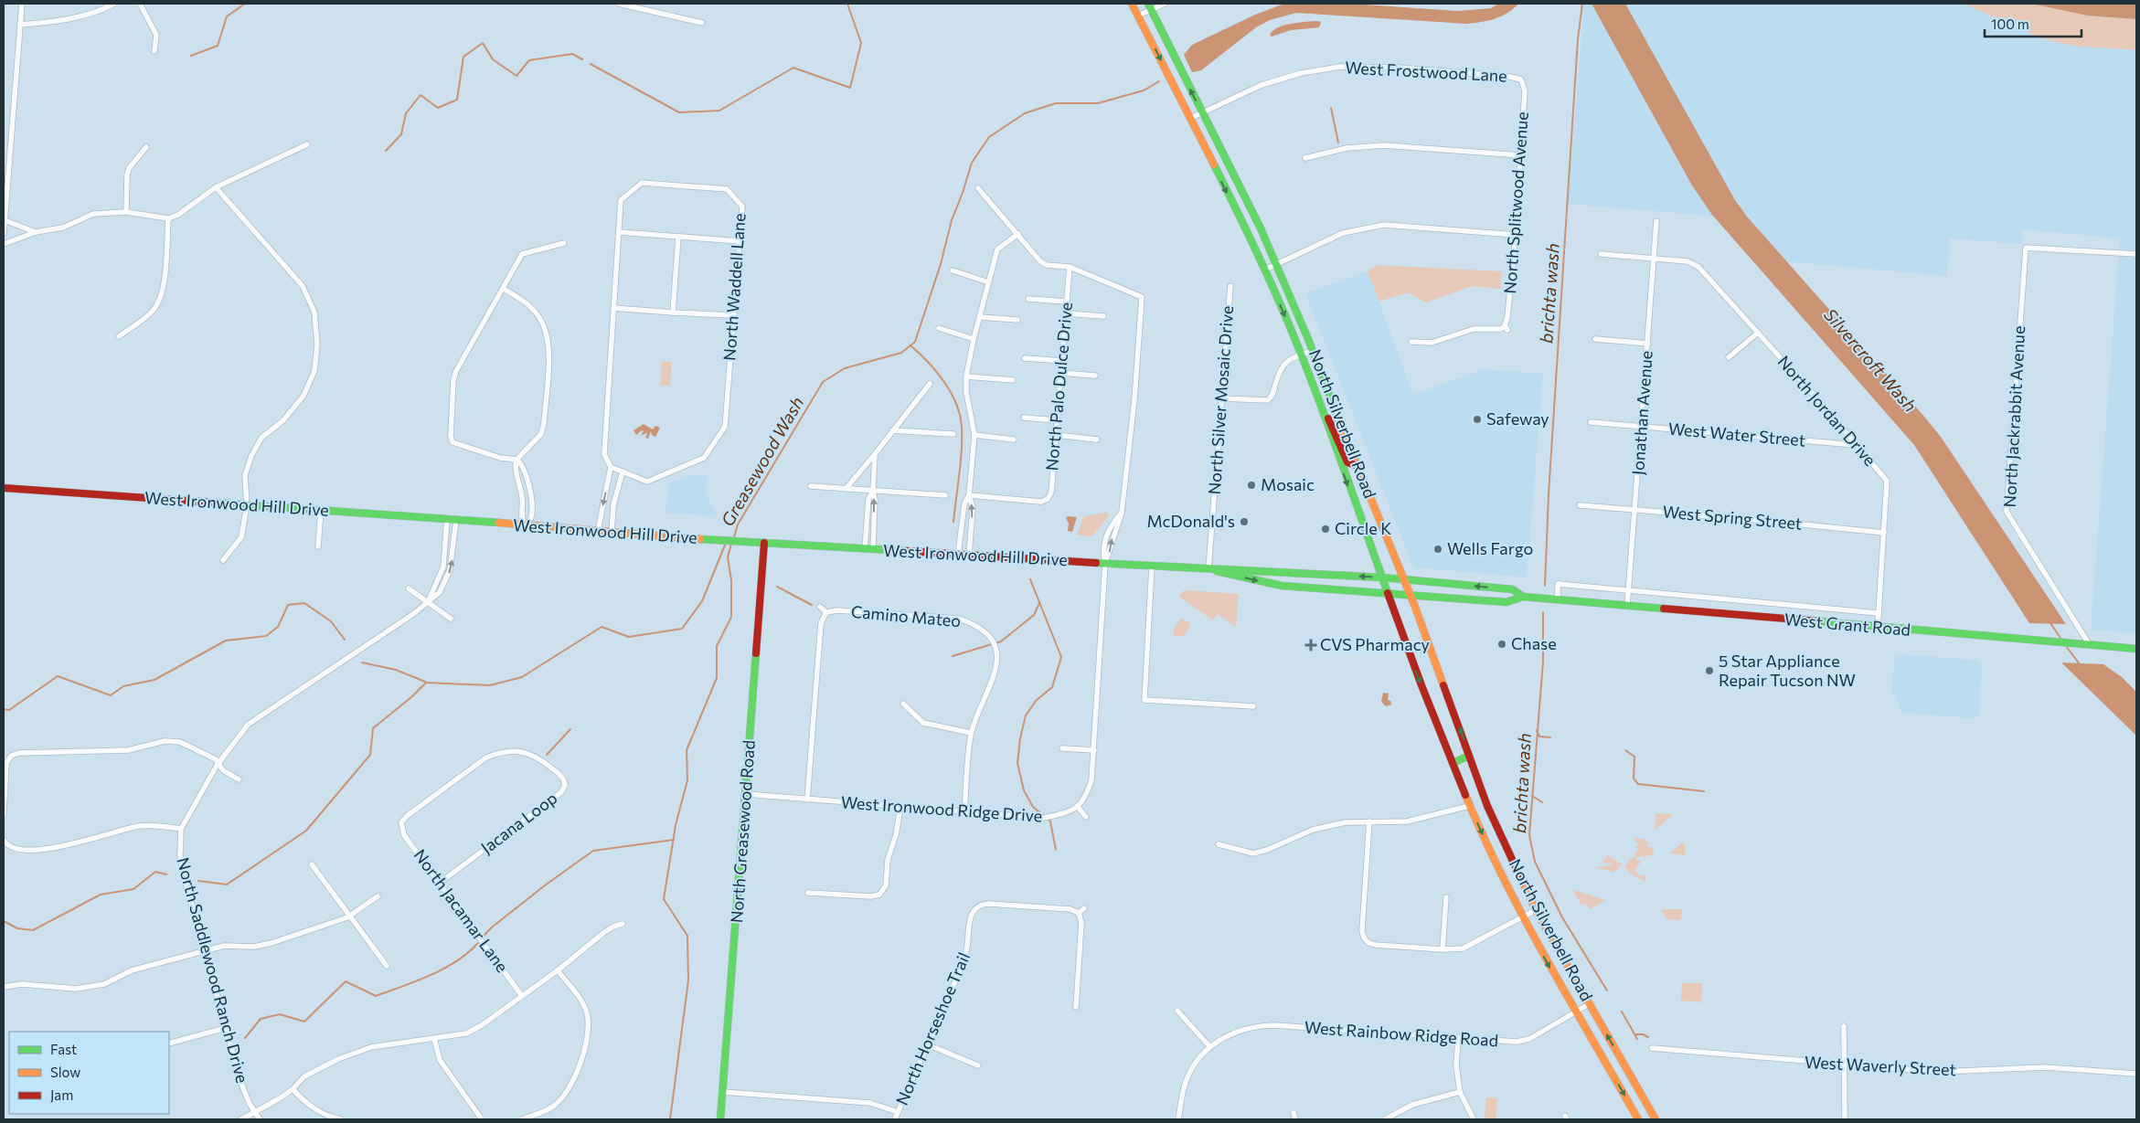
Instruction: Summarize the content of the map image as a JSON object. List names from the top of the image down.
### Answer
{
  "streets": {
    "main road": [
      "North Silverbell Road",
      "West Ironwood Hill Drive",
      "West Grant Road",
      "North Greasewood Road"
    ],
    "street": [
      "West Frostwood Lane",
      "North Splitwood Avenue",
      "North Waddell Lane",
      "North Palo Dulce Drive",
      "North Silver Mosaic Drive",
      "North Jordan Drive",
      "Jonathan Avenue",
      "North Jackrabbit Avenue",
      "West Water Street",
      "West Spring Street",
      "Camino Mateo",
      "West Ironwood Ridge Drive",
      "Jacana Loop",
      "North Jacamar Lane",
      "North Saddlewood Ranch Drive",
      "North Horseshoe Trail",
      "West Rainbow Ridge Road",
      "West Waverly Street"
    ]
  },
  "crossings": [
    ["West Frostwood Lane", "North Splitwood Avenue"],
    ["West Frostwood Lane", "North Silverbell Road"],
    ["North Waddell Lane", "West Ironwood Hill Drive"],
    ["North Silver Mosaic Drive", "West Ironwood Hill Drive"],
    ["North Jordan Drive", "Jonathan Avenue"],
    ["North Jordan Drive", "West Water Street"],
    ["North Jordan Drive", "West Spring Street"],
    ["North Jordan Drive", "West Grant Road"],
    ["Jonathan Avenue", "West Water Street"],
    ["Jonathan Avenue", "West Spring Street"],
    ["Jonathan Avenue", "West Grant Road"],
    ["North Jackrabbit Avenue", "West Grant Road"],
    ["North Silverbell Road", "West Ironwood Hill Drive"],
    ["North Silverbell Road", "West Grant Road"],
    ["North Silverbell Road", "West Rainbow Ridge Road"],
    ["West Ironwood Hill Drive", "West Grant Road"],
    ["West Ironwood Hill Drive", "North Greasewood Road"],
    ["West Ironwood Hill Drive", "North Saddlewood Ranch Drive"],
    ["Camino Mateo", "West Ironwood Ridge Drive"],
    ["West Ironwood Ridge Drive", "North Greasewood Road"],
    ["Jacana Loop", "North Jacamar Lane"]
  ],
  "water": ["brichta wash", "Silvercroft Wash", "Greasewood Wash"],
  "places": {
    "other": [
      "Safeway",
      "Mosaic",
      "McDonald's",
      "Circle K",
      "Wells Fargo",
      "Chase",
      "5 Star Appliance Repair Tucson NW"
    ],
    "health": ["CVS Pharmacy"]
  },
  "legend": ["Fast", "Slow", "Jam"],
  "scale_bar": "100 m"
}
